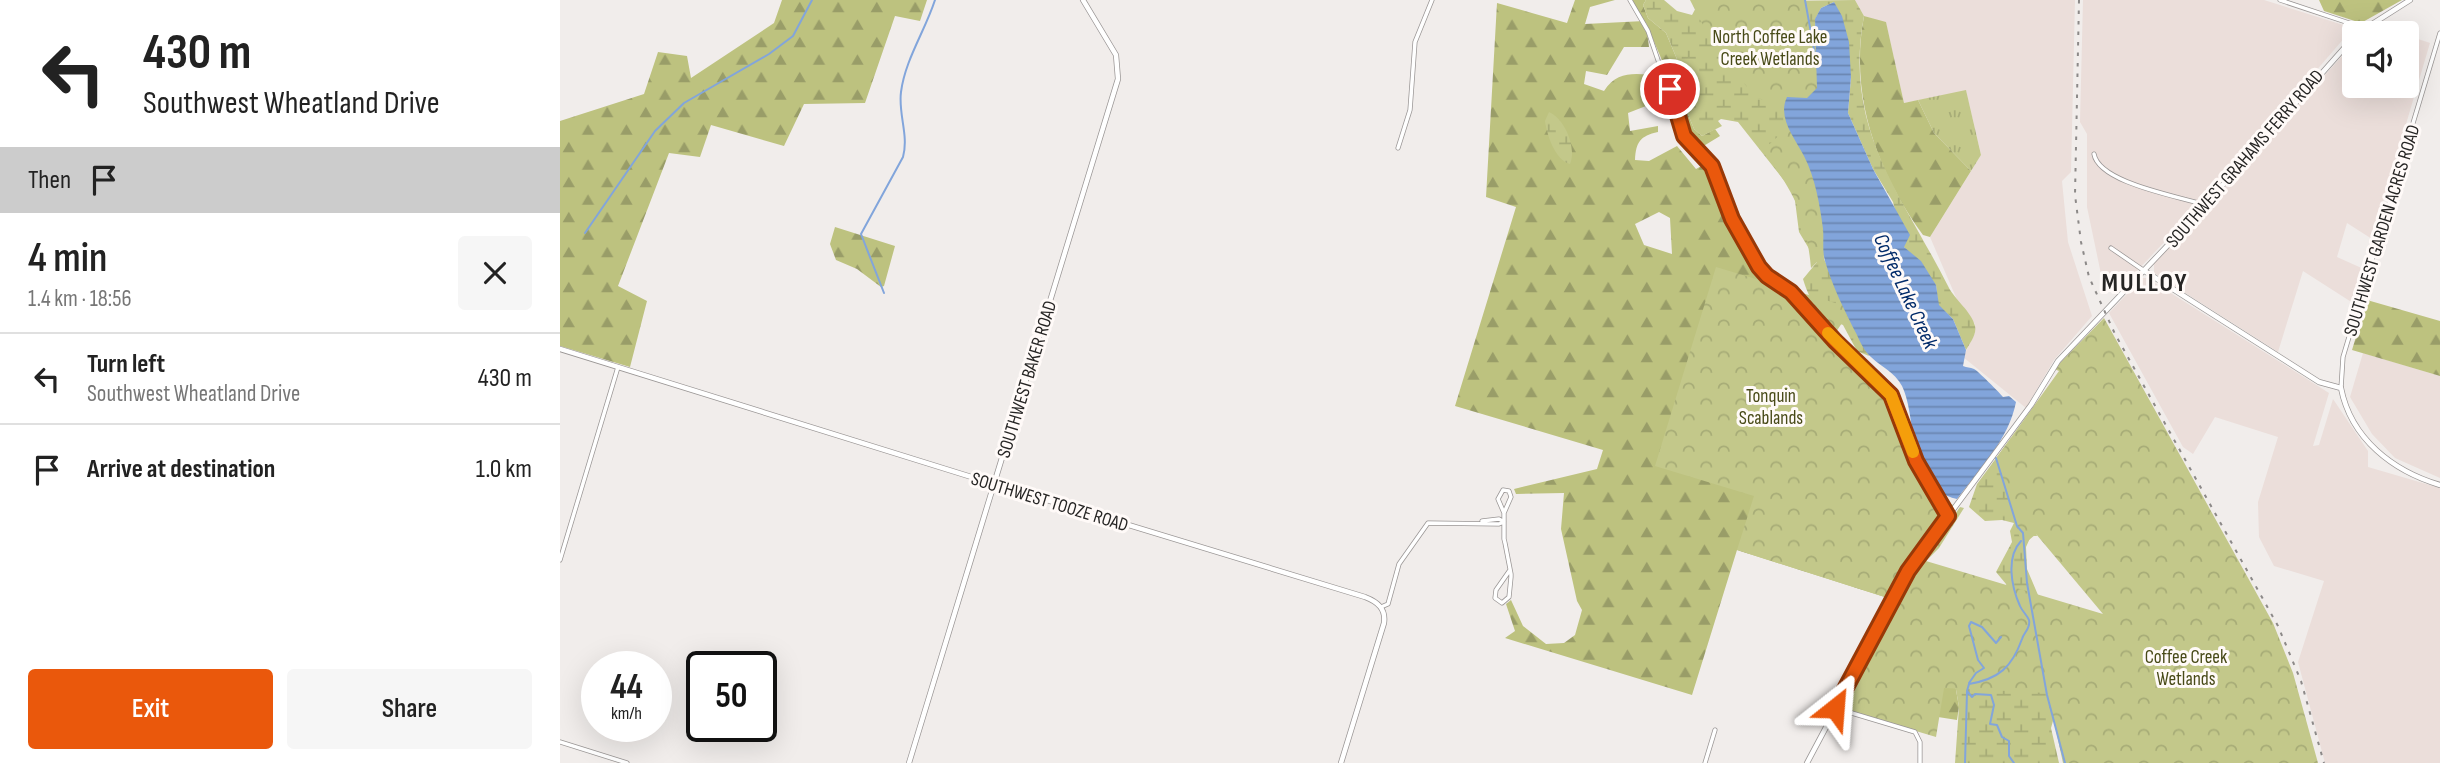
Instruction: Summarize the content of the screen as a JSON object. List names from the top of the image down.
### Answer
{
  "streets": {
    "main road": ["SOUTHWEST GRAHAMS FERRY ROAD", "SOUTHWEST BAKER ROAD", "SOUTHWEST TOOZE ROAD"],
    "street": ["SOUTHWEST GARDEN ACRES ROAD"]
  },
  "crossings": [
    ["SOUTHWEST BAKER ROAD", "SOUTHWEST TOOZE ROAD"]
  ],
  "districts": ["MULLOY"],
  "water": ["Coffee Lake Creek"],
  "parks": ["North Coffee Lake Creek Wetlands", "Tonquin Scablands", "Coffee Creek Wetlands"],
  "page": {
    "turn": ["430 m", "Southwest Wheatland Drive"],
    "then": "Then",
    "heading": ["4 min", "1.4 km · 18:56"],
    "list": [
      {
        "name": "Turn left",
        "note": "Southwest Wheatland Drive",
        "value": "430 m"
      },
      {
        "name": "Arrive at destination",
        "value": "1.0 km"
      }
    ],
    "speed": "44 km/h",
    "limit": "50",
    "buttons": ["Exit", "Share"]
  }
}
